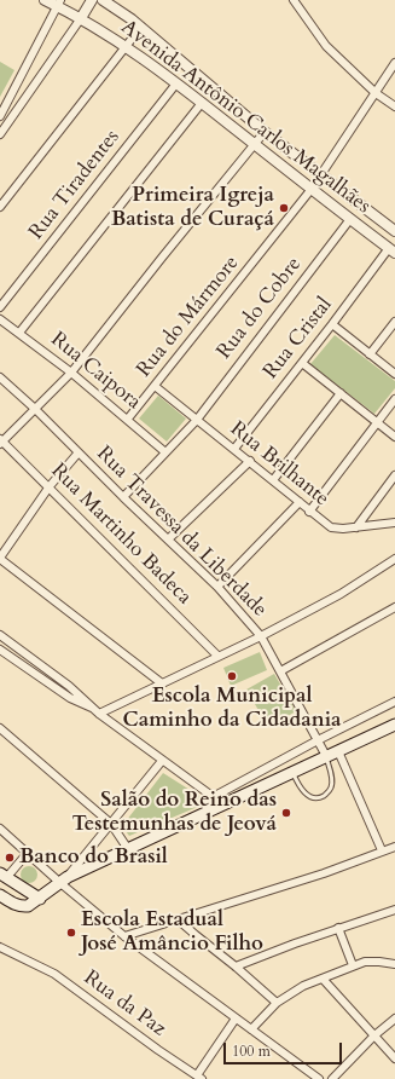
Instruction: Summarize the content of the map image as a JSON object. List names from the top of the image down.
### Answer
{
  "streets": {
    "street": [
      "Avenida Antônio Carlos Magalhães",
      "Rua Tiradentes",
      "Rua do Cobre",
      "Rua do Mármore",
      "Rua Cristal",
      "Rua Caipora",
      "Rua Brilhante",
      "Rua Travessa da Liberdade",
      "Rua Martinho Badeca",
      "Rua da Paz"
    ]
  },
  "crossings": [
    ["Avenida Antônio Carlos Magalhães", "Rua Tiradentes"],
    ["Avenida Antônio Carlos Magalhães", "Rua do Cobre"],
    ["Avenida Antônio Carlos Magalhães", "Rua do Mármore"],
    ["Avenida Antônio Carlos Magalhães", "Rua Cristal"],
    ["Rua do Cobre", "Rua Caipora"],
    ["Rua do Cobre", "Rua Brilhante"],
    ["Rua do Cobre", "Rua Travessa da Liberdade"],
    ["Rua do Mármore", "Rua Caipora"],
    ["Rua do Mármore", "Rua Brilhante"],
    ["Rua Cristal", "Rua Brilhante"]
  ],
  "places": [
    "Primeira Igreja Batista de Curaçá",
    "Escola Municipal Caminho da Cidadania",
    "Salão do Reino das Testemunhas de Jeová",
    "Banco do Brasil",
    "Escola Estadual José Amâncio Filho"
  ],
  "scale_bar": "100 m"
}
